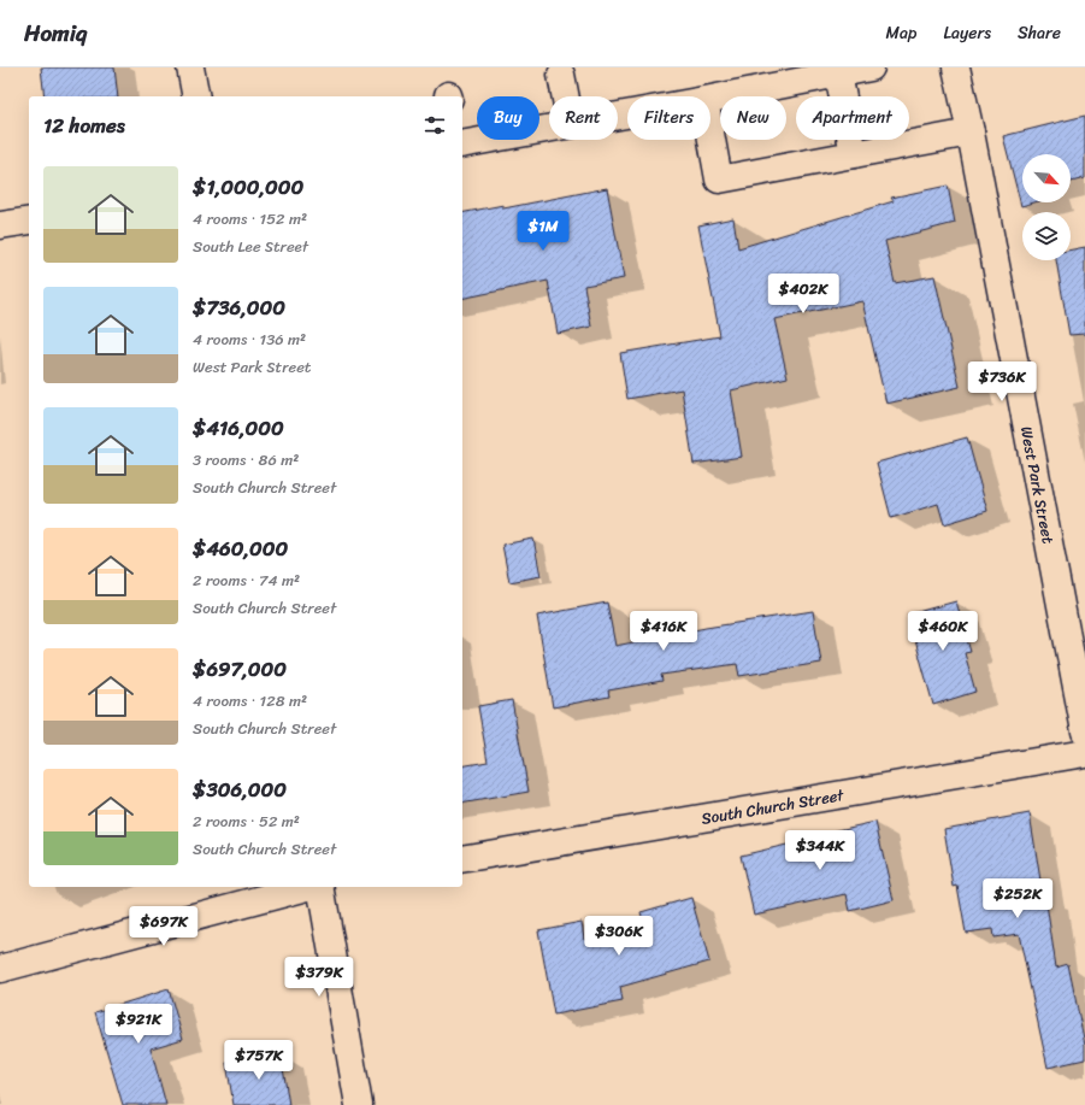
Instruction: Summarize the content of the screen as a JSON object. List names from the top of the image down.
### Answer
{
  "streets": {
    "street": ["West Park Street", "South Church Street"]
  },
  "north": "bottom right",
  "page": {
    "header": "Homiq",
    "nav": ["Map", "Layers", "Share"],
    "chip": [
      "Buy",
      "Rent",
      "Filters",
      "New",
      "Apartment"
    ],
    "heading": "12 homes",
    "list": [
      {
        "name": "$1,000,000",
        "note": "4 rooms · 152 m² · South Lee Street"
      },
      {
        "name": "$736,000",
        "note": "4 rooms · 136 m² · West Park Street"
      },
      {
        "name": "$416,000",
        "note": "3 rooms · 86 m² · South Church Street"
      },
      {
        "name": "$460,000",
        "note": "2 rooms · 74 m² · South Church Street"
      },
      {
        "name": "$697,000",
        "note": "4 rooms · 128 m² · South Church Street"
      },
      {
        "name": "$306,000",
        "note": "2 rooms · 52 m² · South Church Street"
      }
    ],
    "price": [
      "$1M",
      "$402K",
      "$736K",
      "$416K",
      "$460K",
      "$344K",
      "$252K",
      "$697K",
      "$306K",
      "$379K",
      "$921K",
      "$757K"
    ]
  }
}
